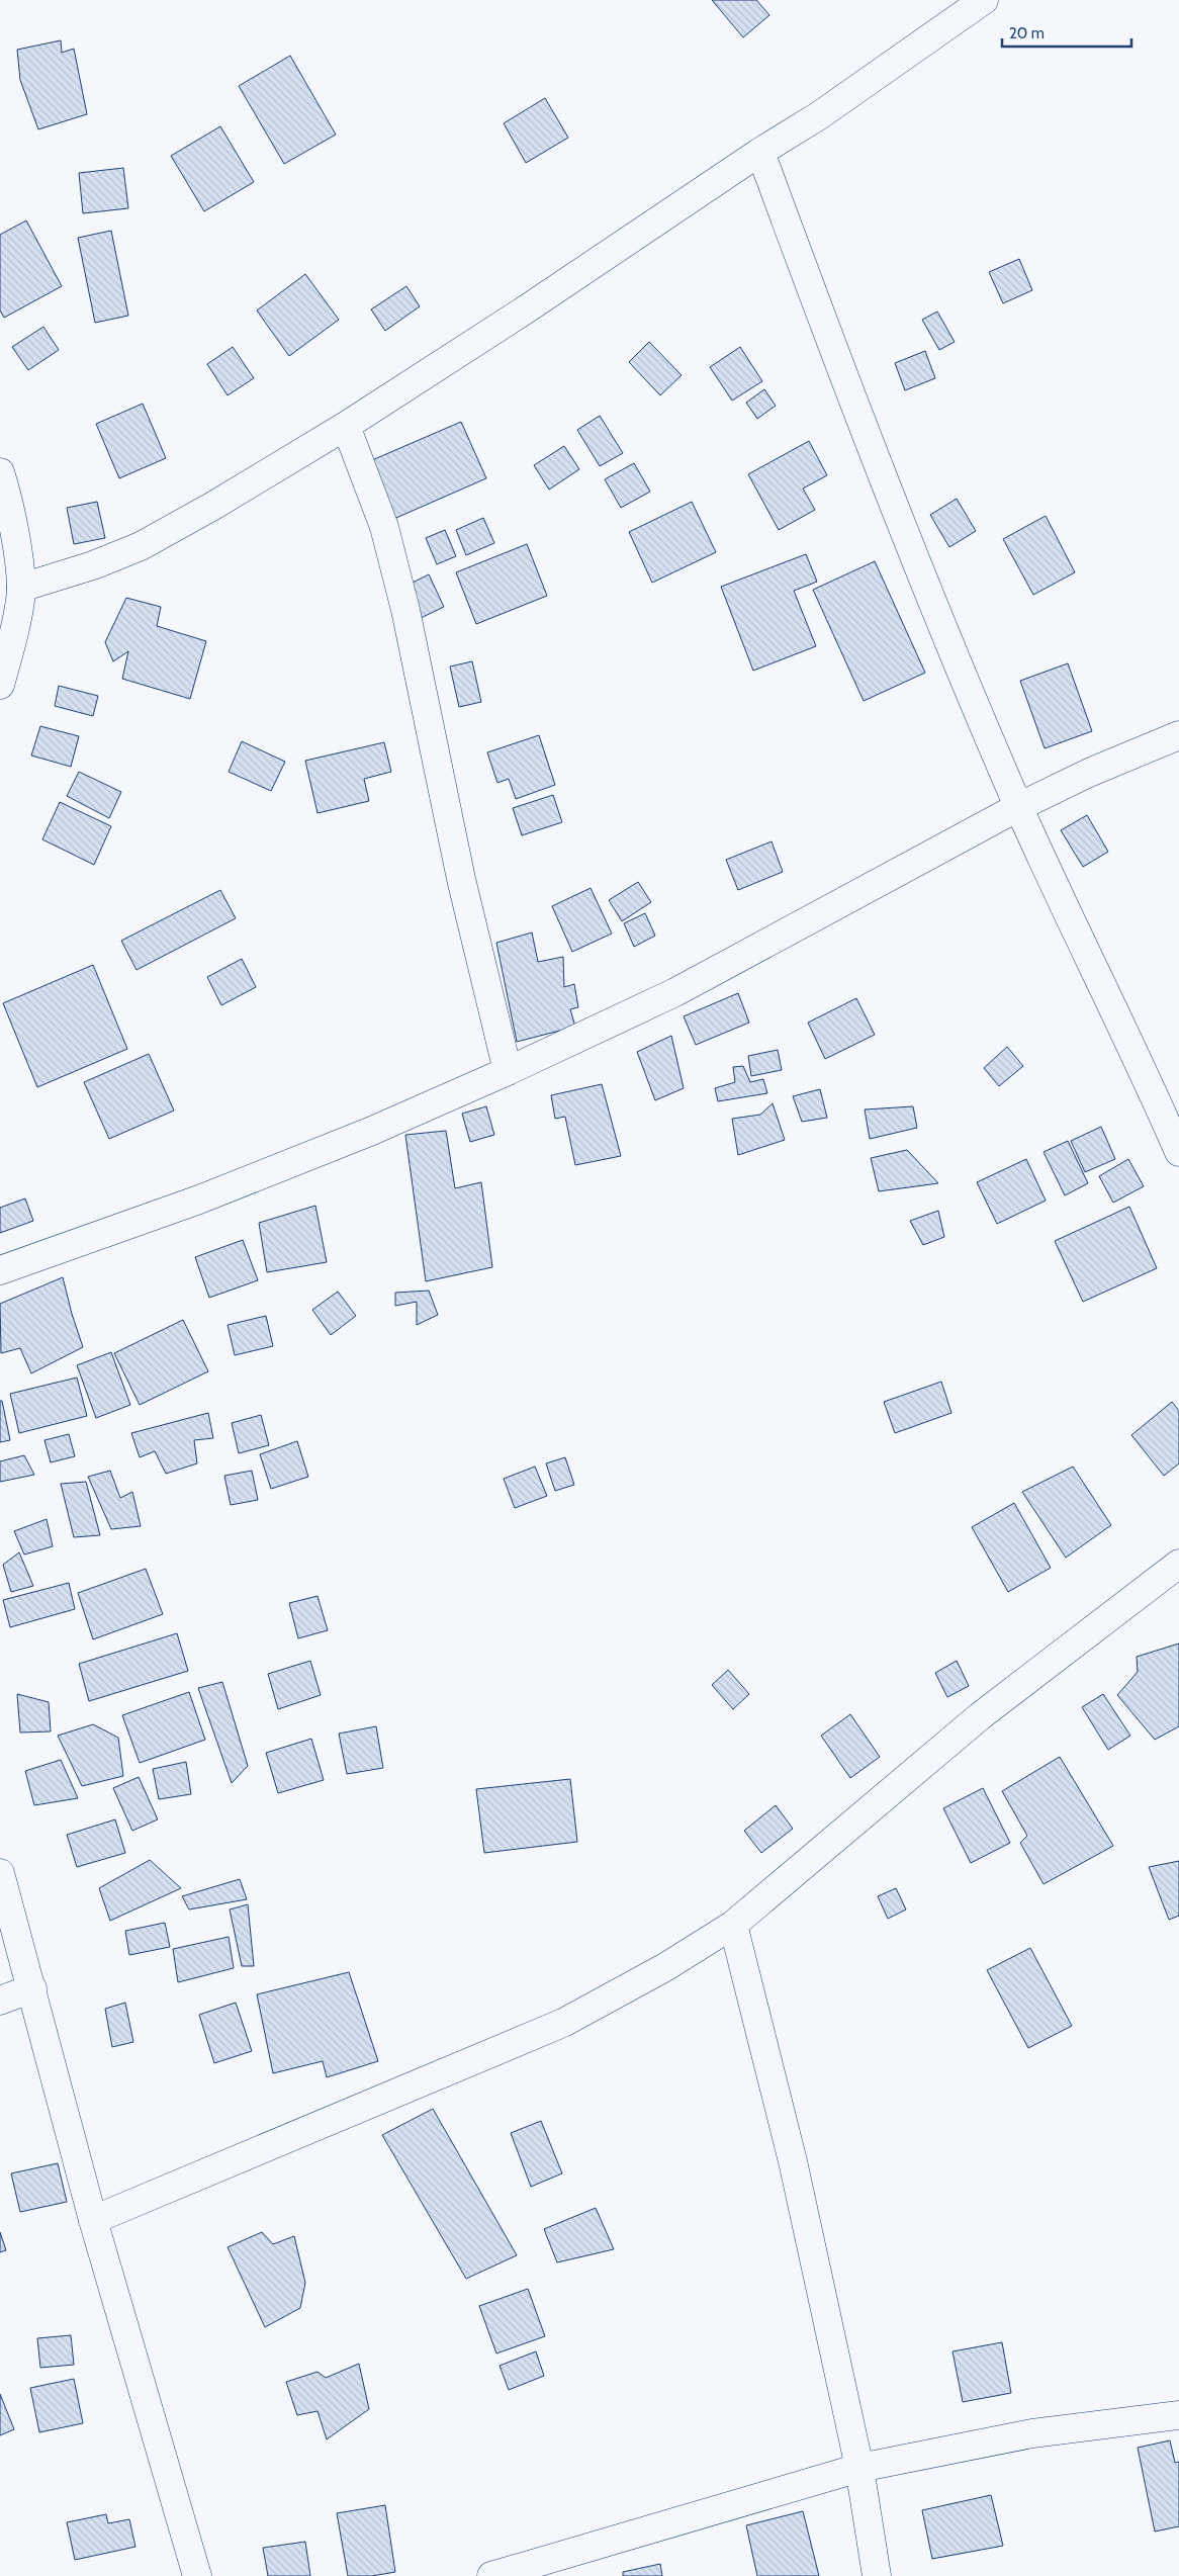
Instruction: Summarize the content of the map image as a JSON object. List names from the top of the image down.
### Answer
{
  "scale_bar": "20 m"
}
